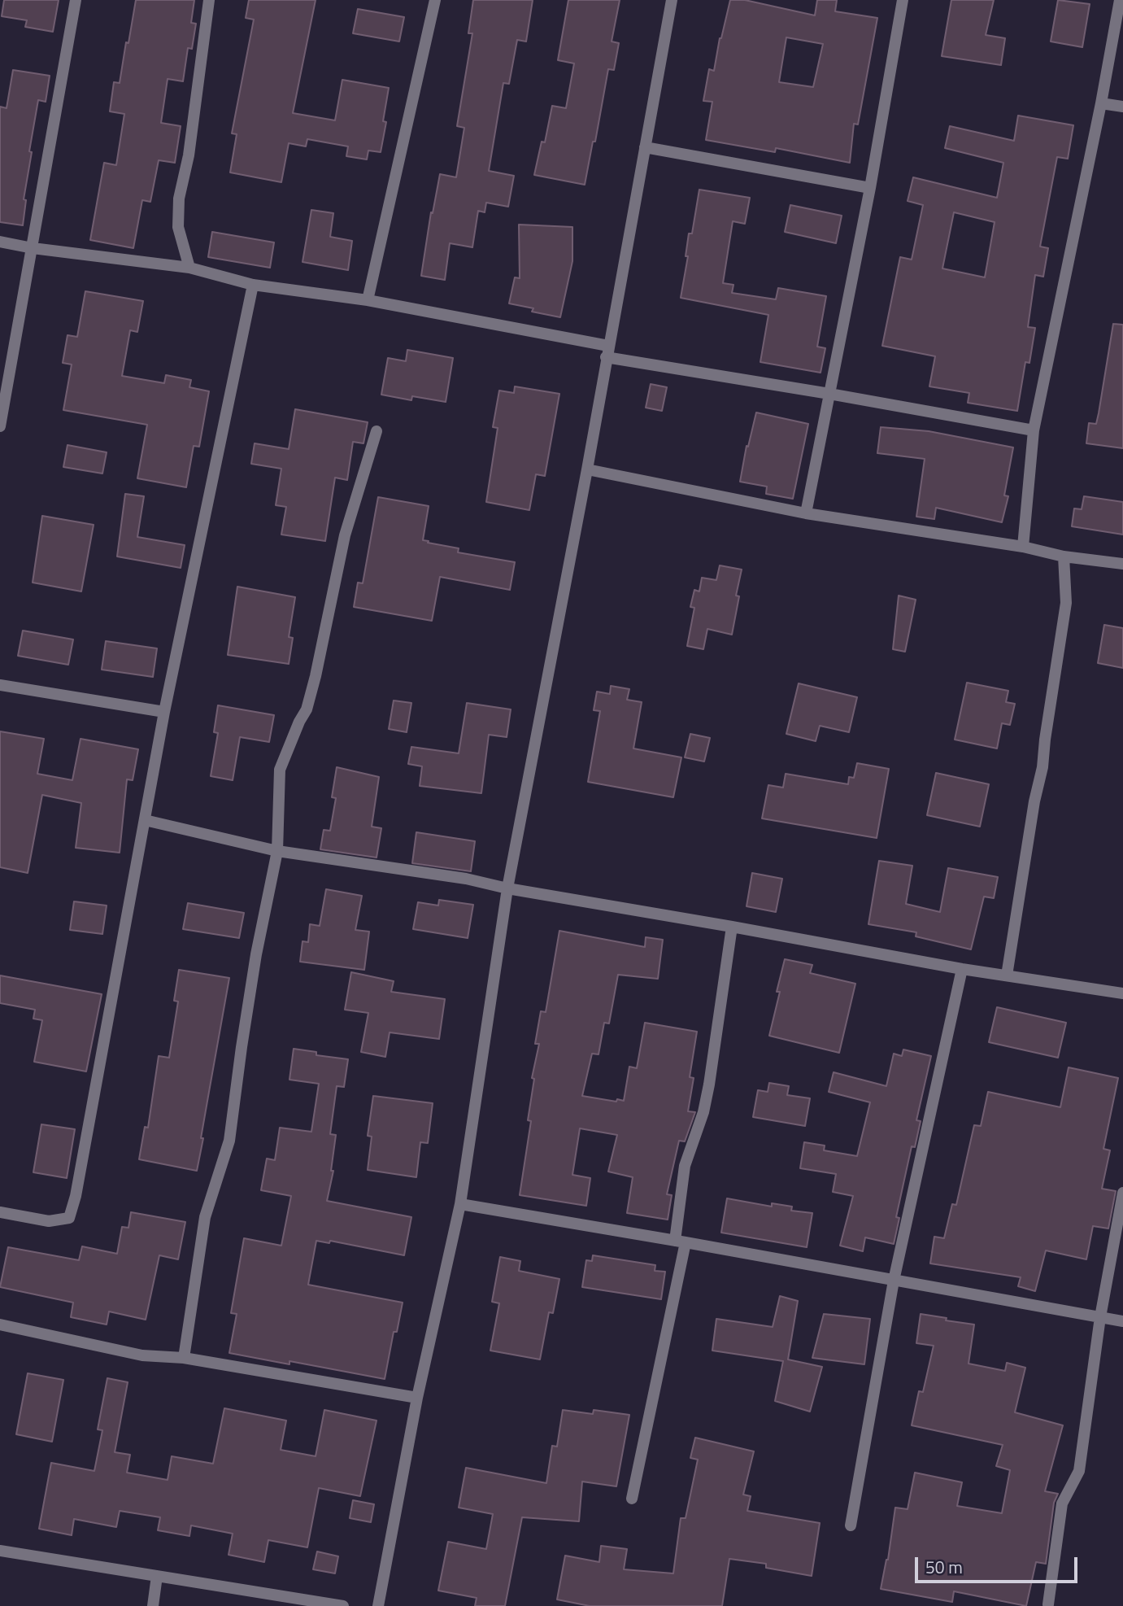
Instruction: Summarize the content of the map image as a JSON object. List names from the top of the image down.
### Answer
{
  "scale_bar": "50 m"
}
